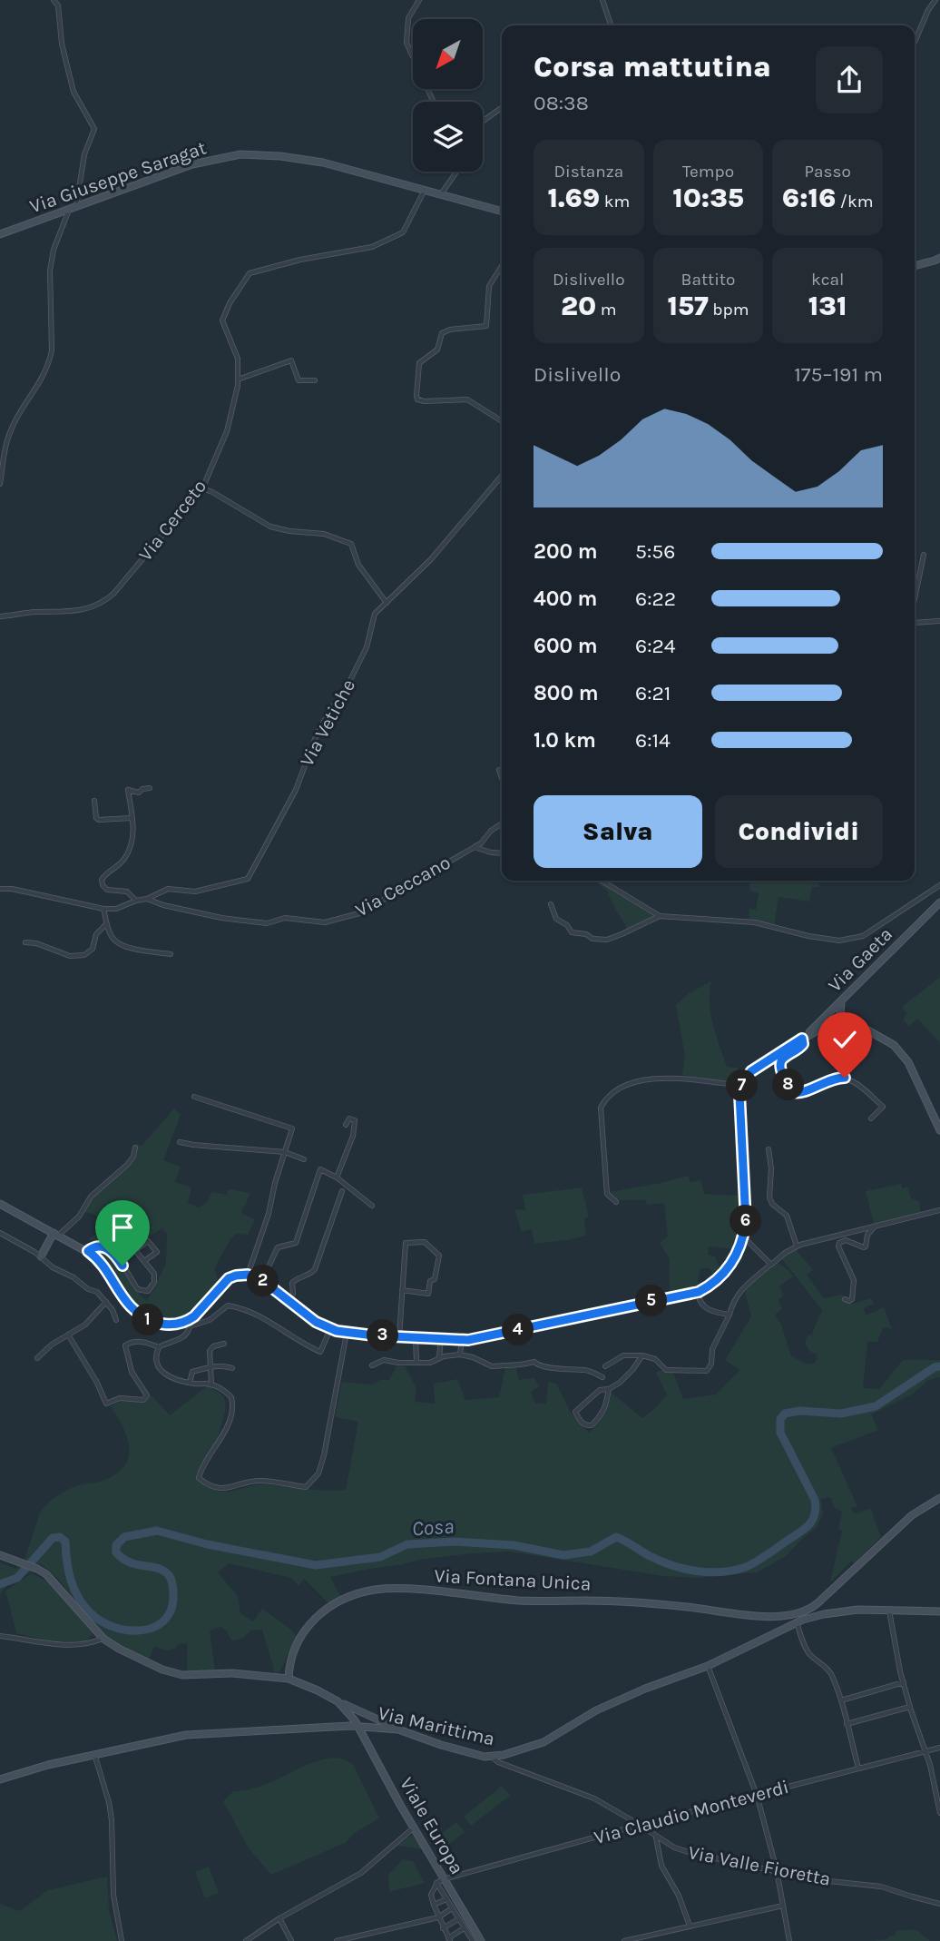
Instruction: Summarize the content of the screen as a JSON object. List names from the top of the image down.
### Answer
{
  "streets": {
    "main road": [
      "Via Giuseppe Saragat",
      "Via Gaeta",
      "Via Fontana Unica",
      "Via Marittima",
      "Viale Europa"
    ],
    "street": [
      "Via Cerceto",
      "Via Vetiche",
      "Via Ceccano",
      "Via Claudio Monteverdi",
      "Via Valle Fioretta"
    ]
  },
  "crossings": [
    ["Via Giuseppe Saragat", "Via Cerceto"],
    ["Via Vetiche", "Via Ceccano"],
    ["Via Marittima", "Viale Europa"],
    ["Via Marittima", "Via Valle Fioretta"],
    ["Via Claudio Monteverdi", "Viale Europa"],
    ["Via Claudio Monteverdi", "Via Valle Fioretta"]
  ],
  "water": ["Cosa"],
  "north": "bottom left",
  "page": {
    "heading": ["Corsa mattutina", "08:38"],
    "stats": [
      ["Distanza", "1.69 km"],
      ["Tempo", "10:35"],
      ["Passo", "6:16 /km"],
      ["Dislivello", "20 m"],
      ["Battito", "157 bpm"],
      ["kcal", "131"]
    ],
    "chart": ["Dislivello", "175–191 m"],
    "list": [
      {
        "name": "200 m",
        "note": "5:56"
      },
      {
        "name": "400 m",
        "note": "6:22"
      },
      {
        "name": "600 m",
        "note": "6:24"
      },
      {
        "name": "800 m",
        "note": "6:21"
      },
      {
        "name": "1.0 km",
        "note": "6:14"
      }
    ],
    "buttons": ["Salva", "Condividi"],
    "pins": [
      "8",
      "7",
      "6",
      "2",
      "5",
      "1",
      "4",
      "3"
    ]
  }
}
